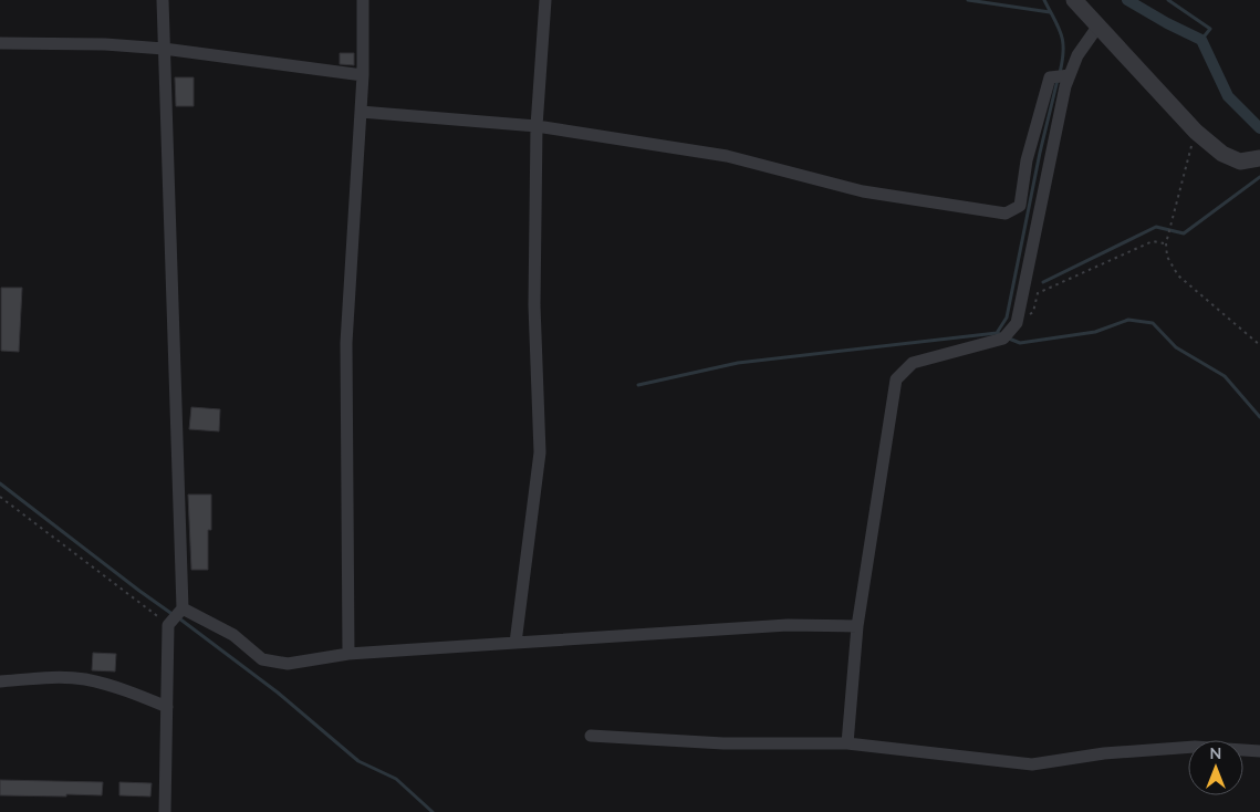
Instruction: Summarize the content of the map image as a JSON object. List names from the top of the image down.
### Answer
{
  "north": "top"
}
